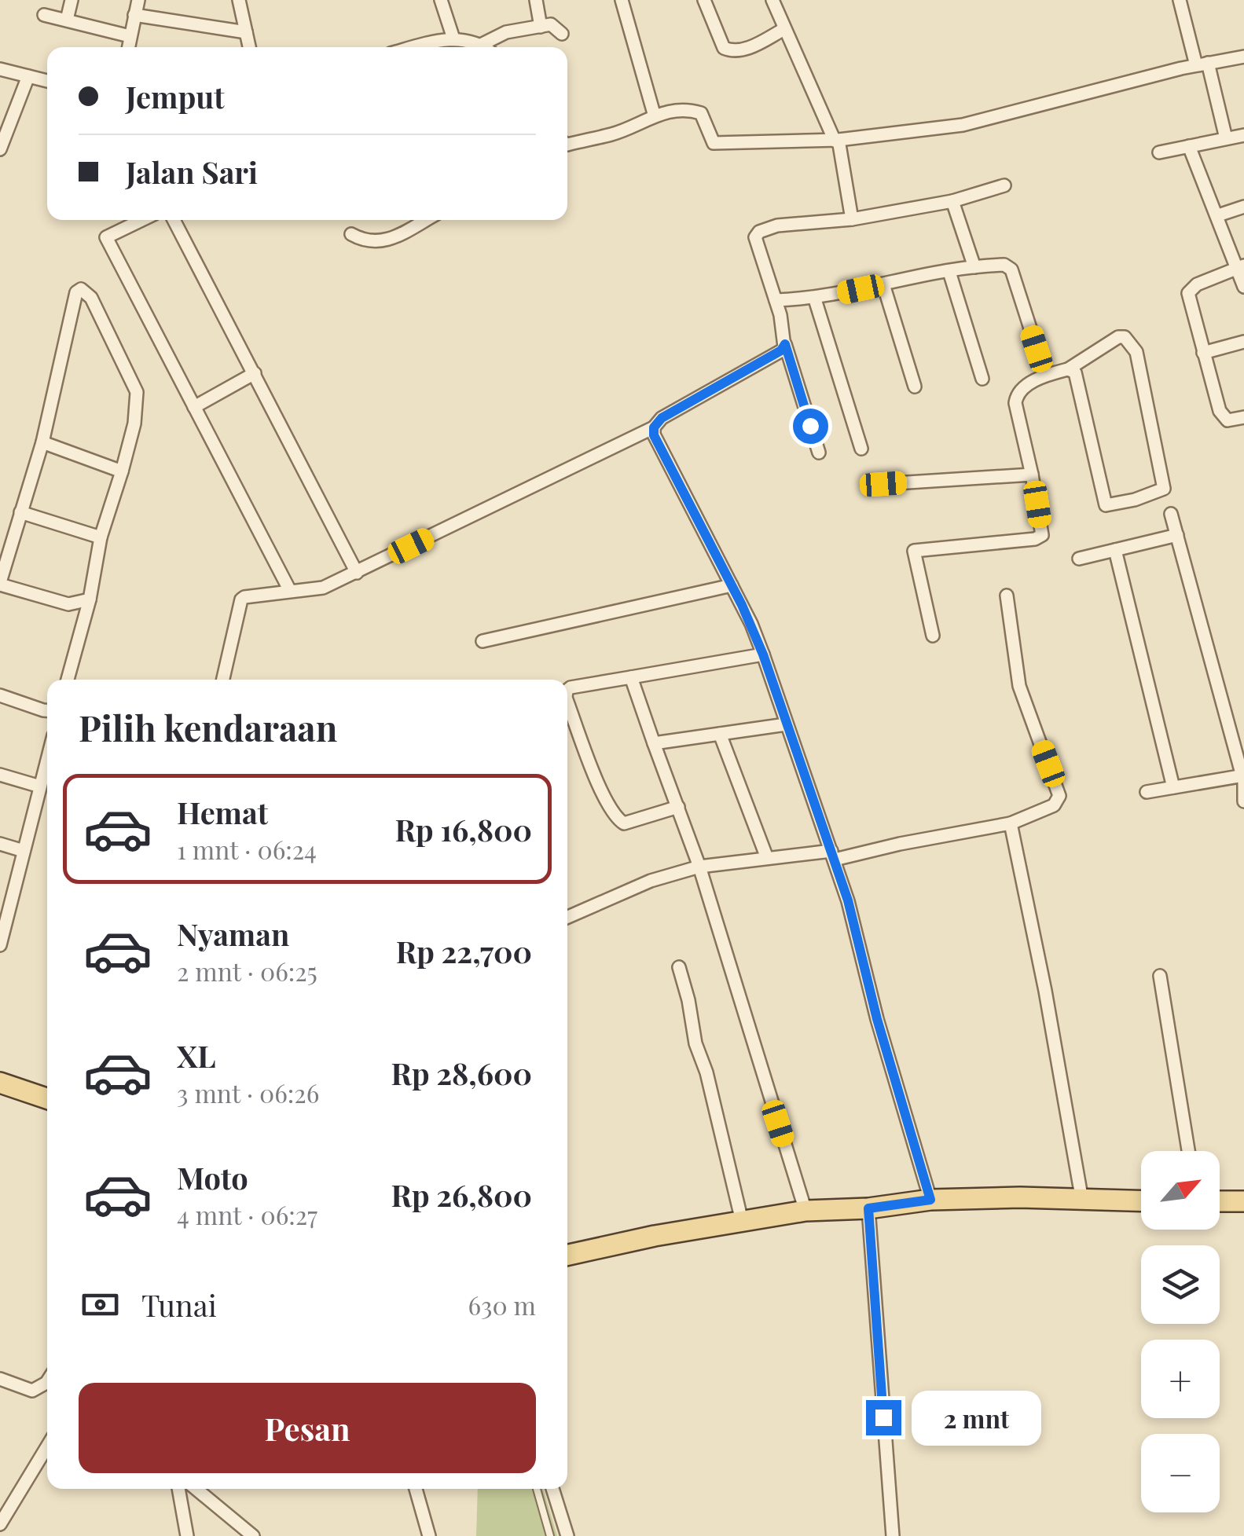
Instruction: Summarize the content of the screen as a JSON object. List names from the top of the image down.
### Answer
{
  "north": "top right",
  "page": {
    "banner": ["Jemput", "Jalan Sari"],
    "heading": "Pilih kendaraan",
    "list": [
      {
        "name": "Hemat",
        "note": "1 mnt · 06:24",
        "value": "Rp 16,800"
      },
      {
        "name": "Nyaman",
        "note": "2 mnt · 06:25",
        "value": "Rp 22,700"
      },
      {
        "name": "XL",
        "note": "3 mnt · 06:26",
        "value": "Rp 28,600"
      },
      {
        "name": "Moto",
        "note": "4 mnt · 06:27",
        "value": "Rp 26,800"
      }
    ],
    "map_buttons": ["+", "−"],
    "pay": ["Tunai", "630 m"],
    "buttons": "Pesan",
    "bubble": "2 mnt"
  }
}
